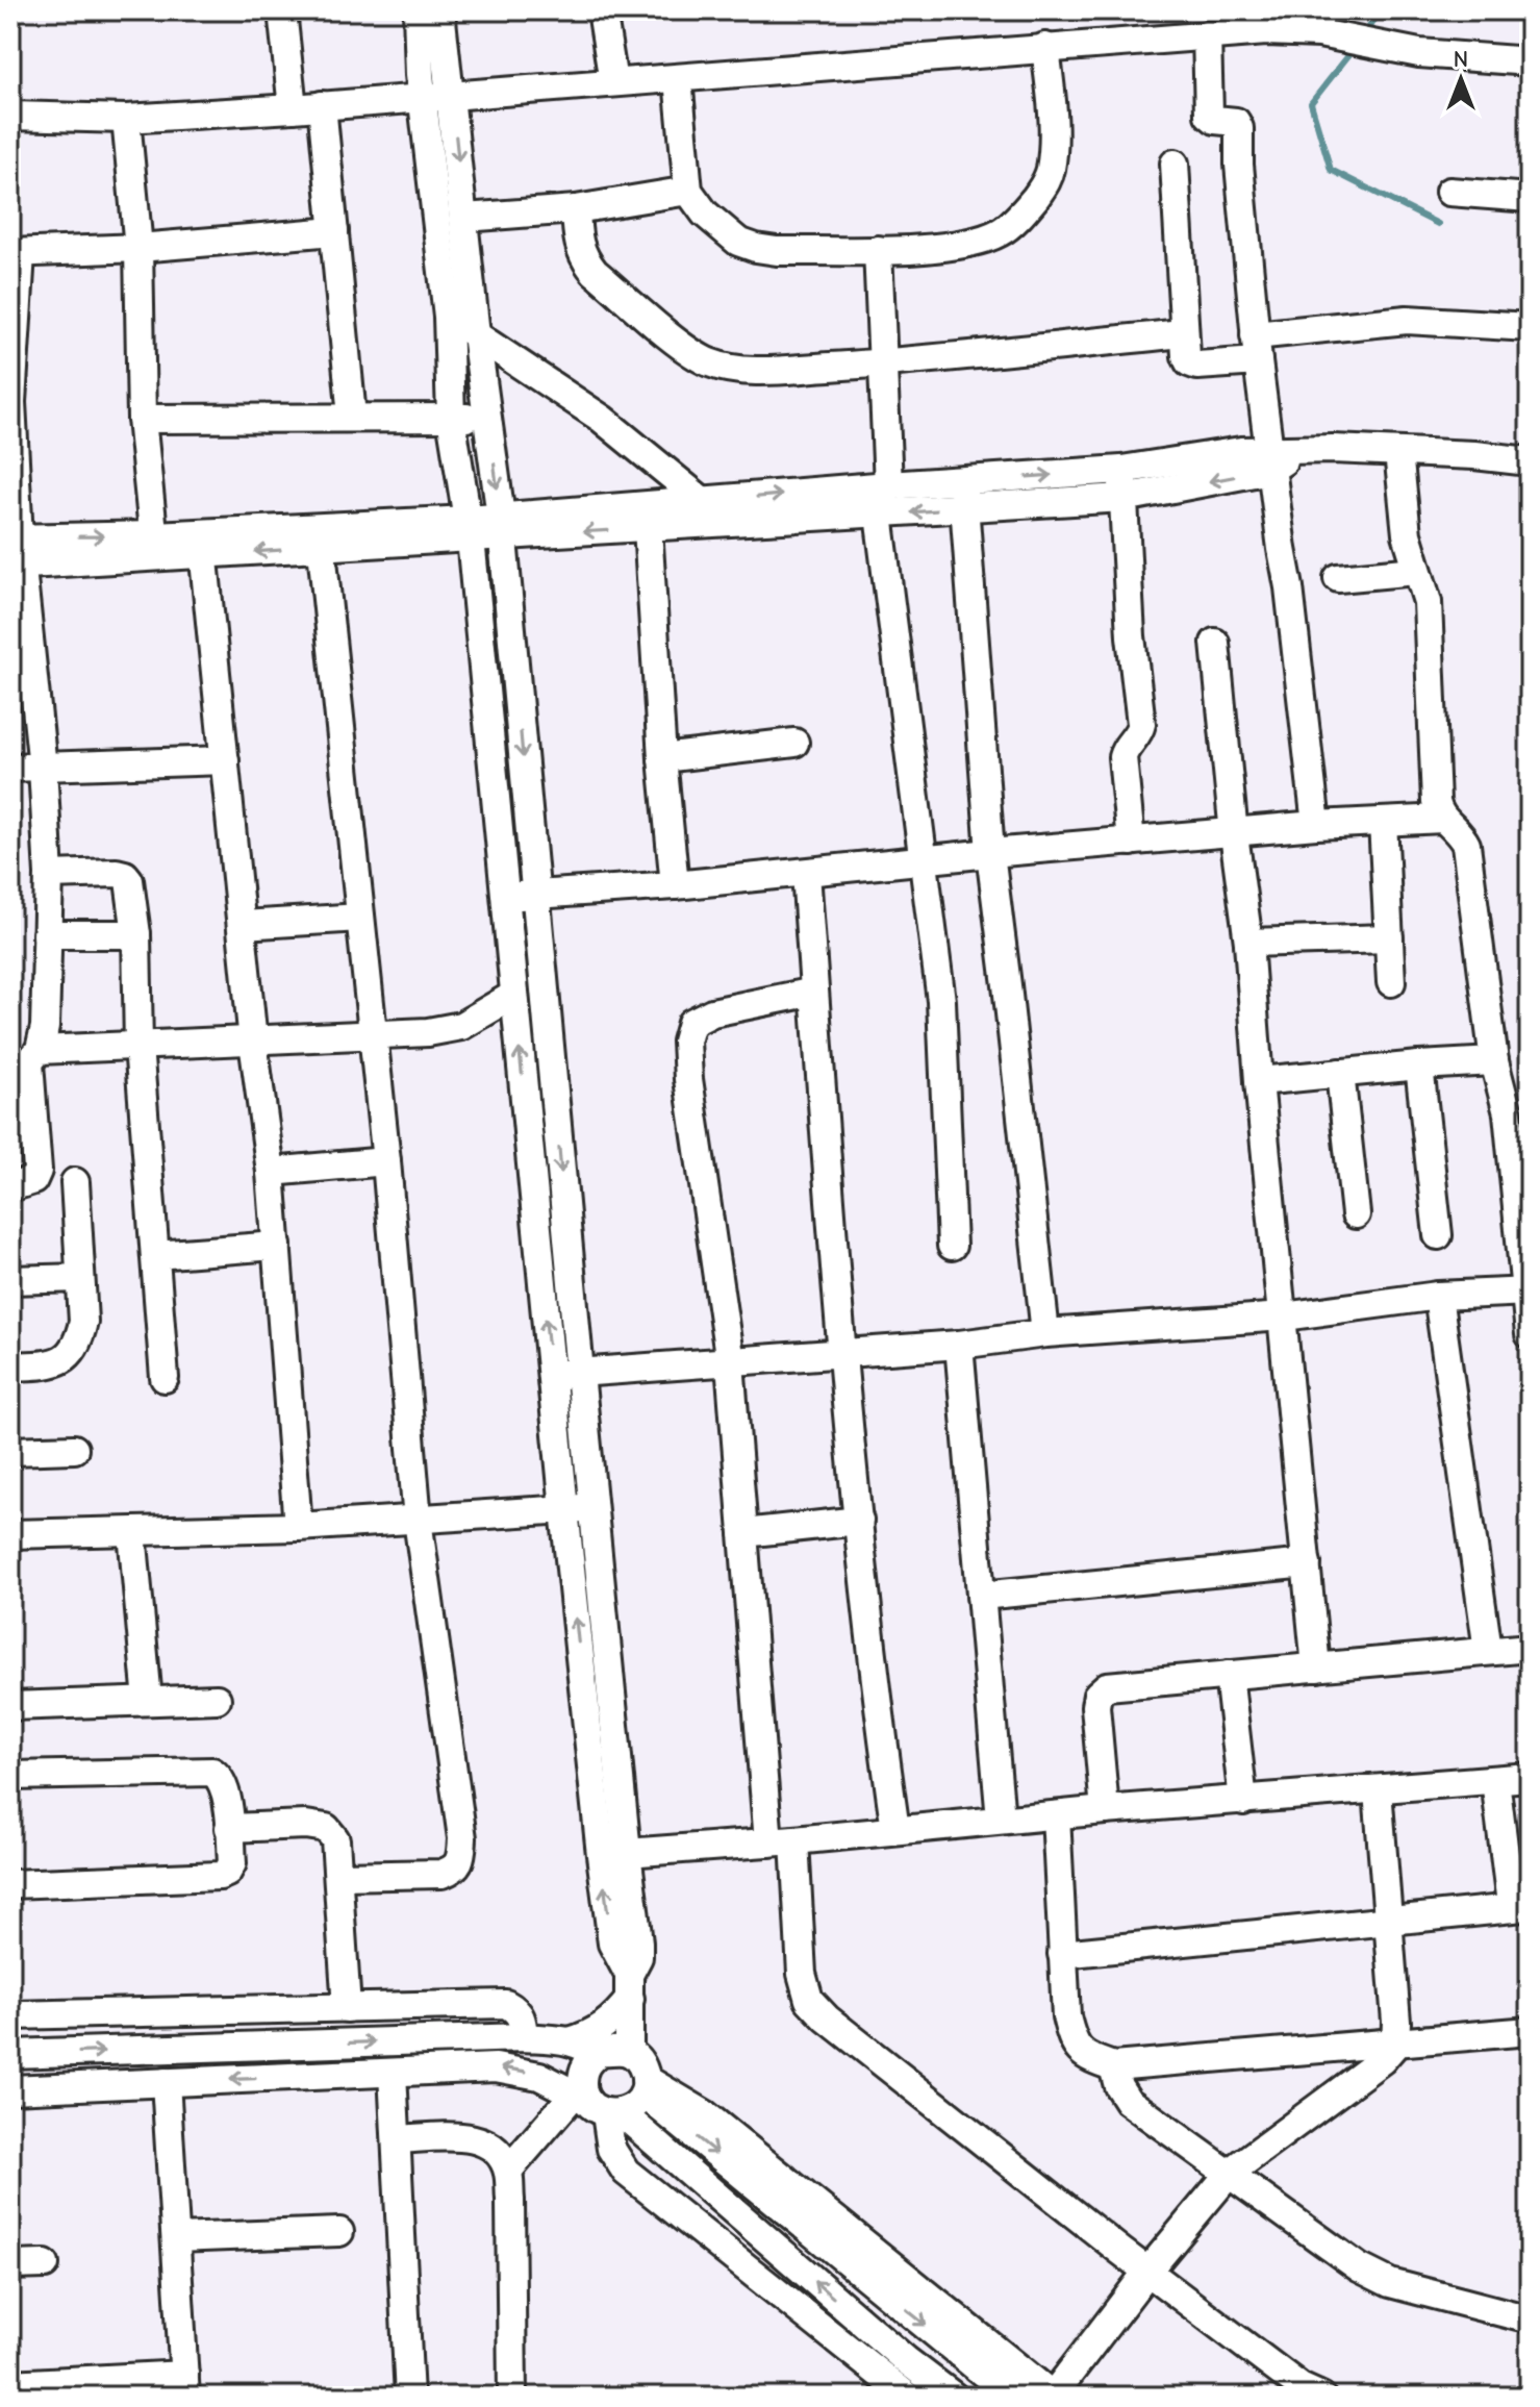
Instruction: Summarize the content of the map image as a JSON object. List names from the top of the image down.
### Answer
{
  "north": "top"
}
